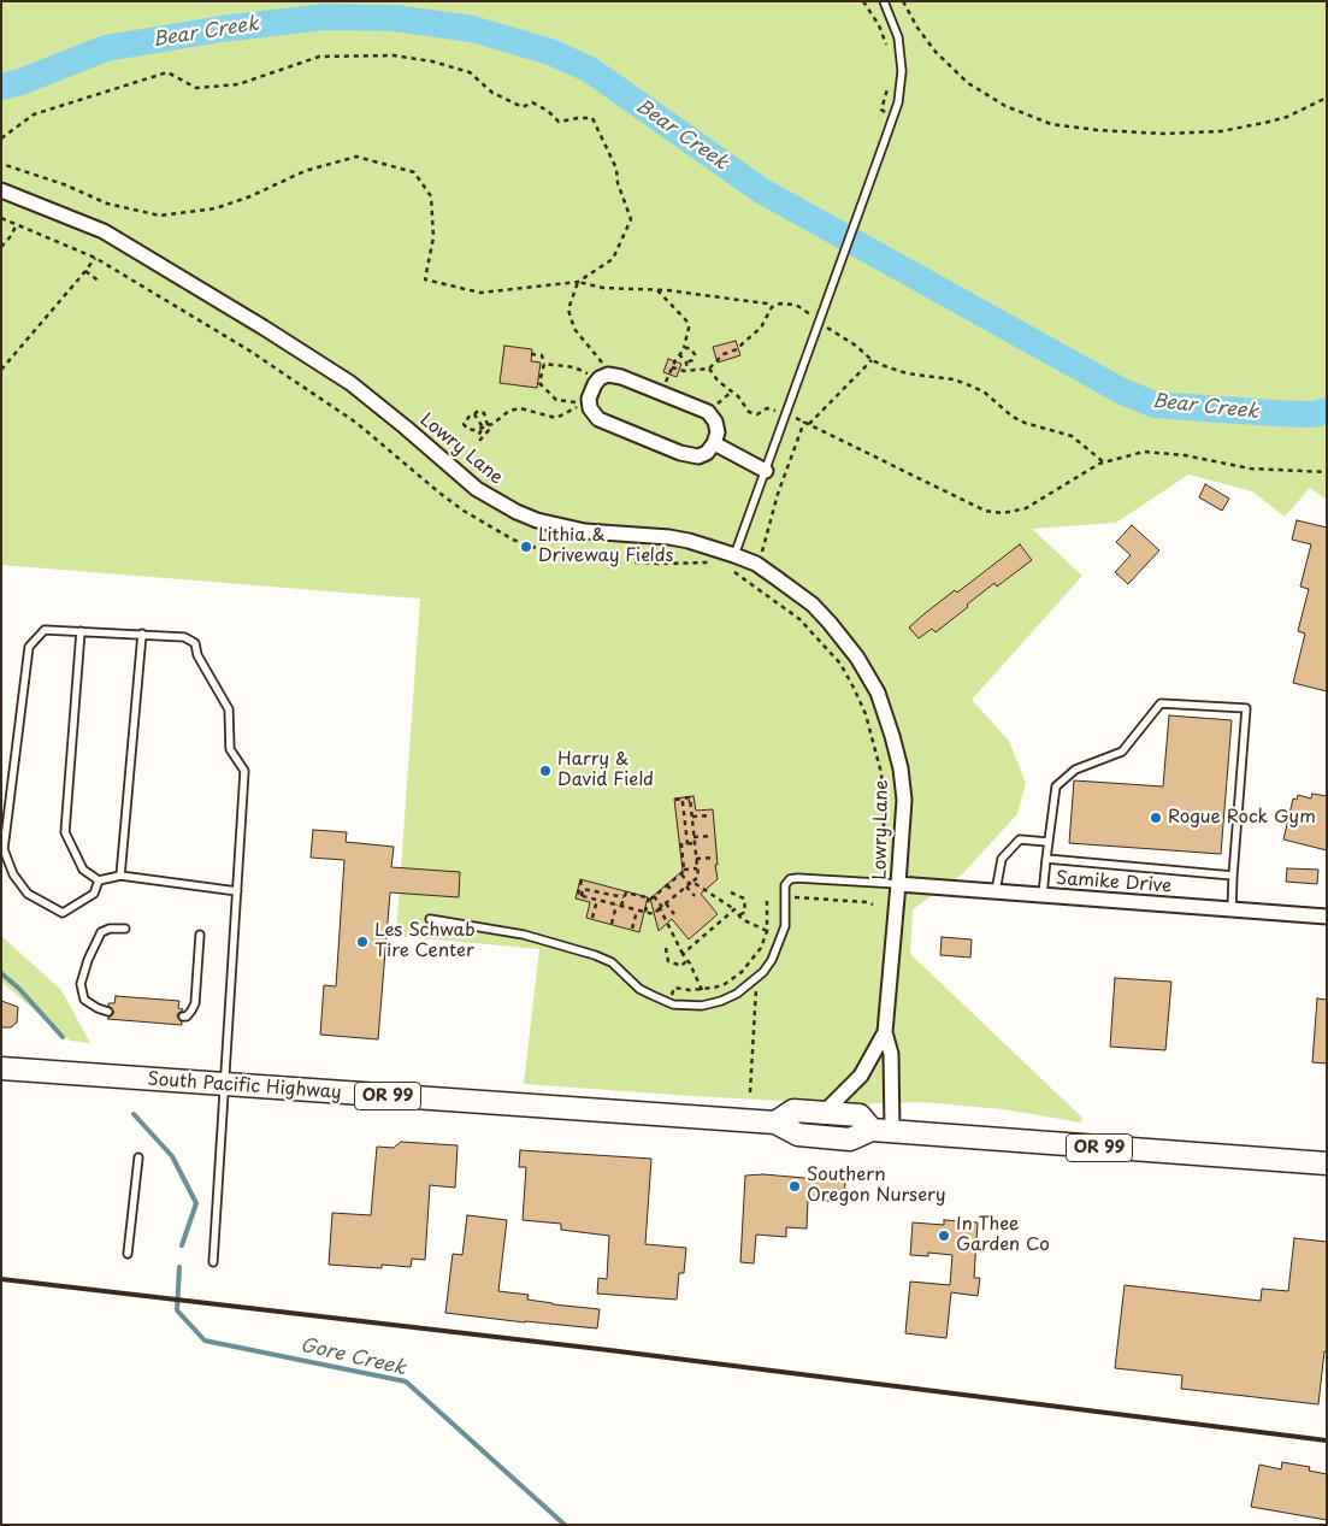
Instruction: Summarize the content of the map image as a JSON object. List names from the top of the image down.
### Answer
{
  "streets": {
    "main road": ["South Pacific Highway", "OR 99"],
    "street": ["Lowry Lane", "Samike Drive"]
  },
  "crossings": [
    ["Lowry Lane", "Samike Drive"],
    ["Lowry Lane", "South Pacific Highway"]
  ],
  "water": ["Bear Creek", "Gore Creek"],
  "places": [
    "Lithia & Driveway Fields",
    "Harry & David Field",
    "Rogue Rock Gym",
    "Les Schwab Tire Center",
    "Southern Oregon Nursery",
    "In Thee Garden Co"
  ]
}
